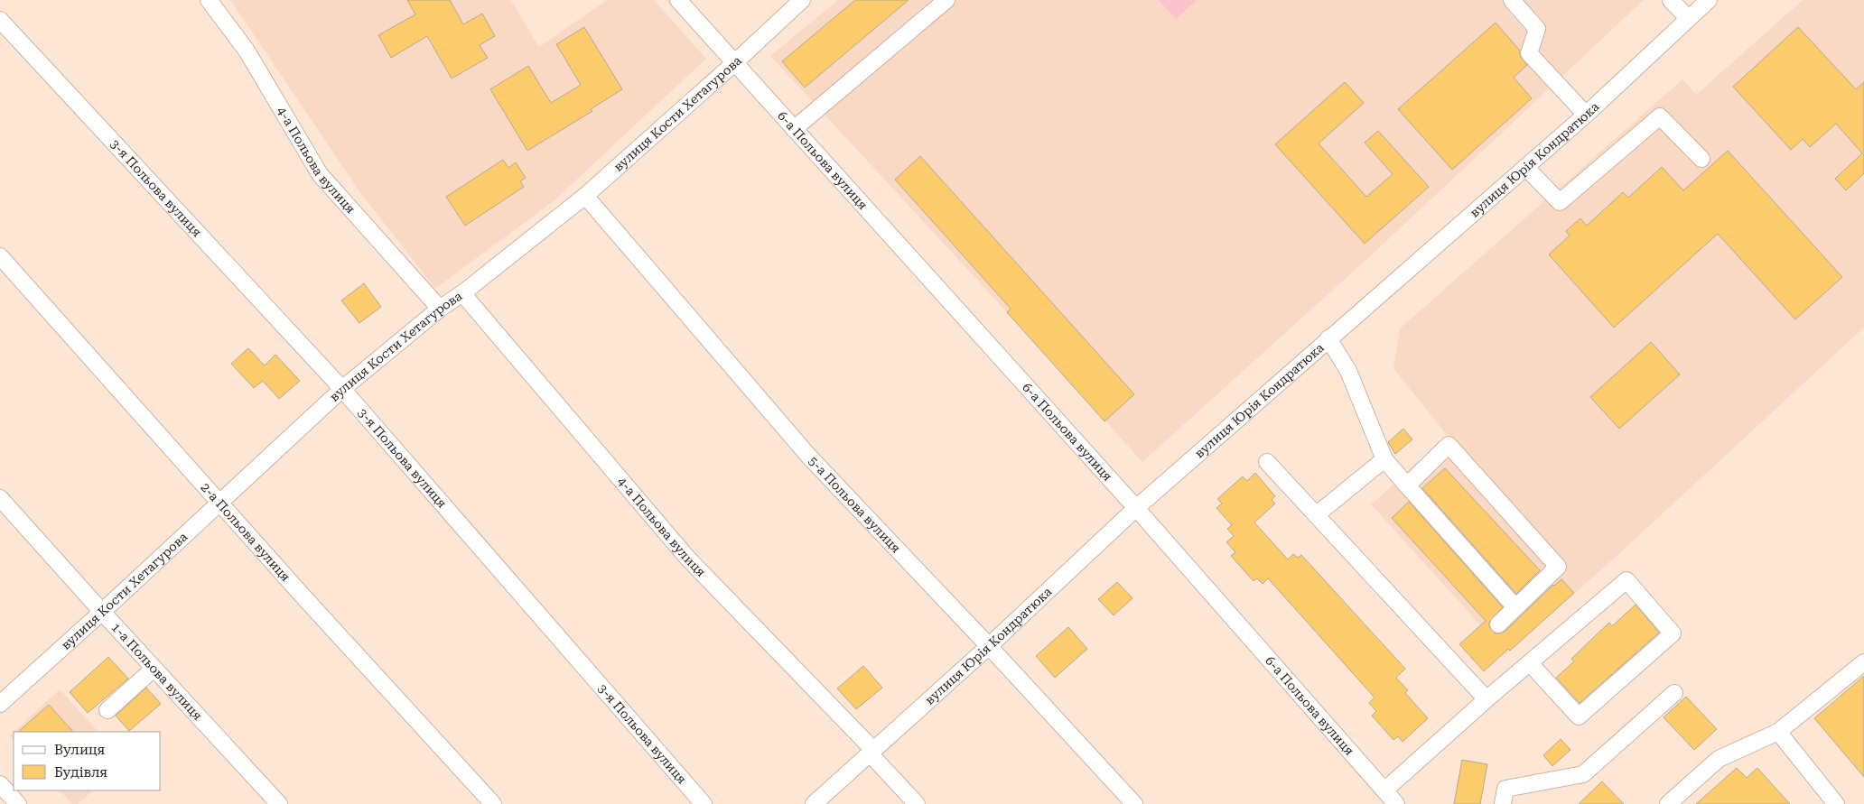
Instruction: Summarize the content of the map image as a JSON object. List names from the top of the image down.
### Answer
{
  "streets": {
    "street": [
      "вулиця Кости Хетагурова",
      "4-а Польова вулиця",
      "вулиця Юрія Кондратюка",
      "6-а Польова вулиця",
      "3-я Польова вулиця",
      "5-а Польова вулиця",
      "2-а Польова вулиця",
      "1-а Польова вулиця"
    ]
  },
  "crossings": [
    ["вулиця Кости Хетагурова", "4-а Польова вулиця"],
    ["вулиця Кости Хетагурова", "6-а Польова вулиця"],
    ["вулиця Кости Хетагурова", "3-я Польова вулиця"],
    ["вулиця Кости Хетагурова", "5-а Польова вулиця"],
    ["вулиця Кости Хетагурова", "2-а Польова вулиця"],
    ["вулиця Кости Хетагурова", "1-а Польова вулиця"],
    ["4-а Польова вулиця", "вулиця Юрія Кондратюка"],
    ["вулиця Юрія Кондратюка", "6-а Польова вулиця"],
    ["вулиця Юрія Кондратюка", "5-а Польова вулиця"]
  ],
  "legend": ["Вулиця", "Будівля"]
}
